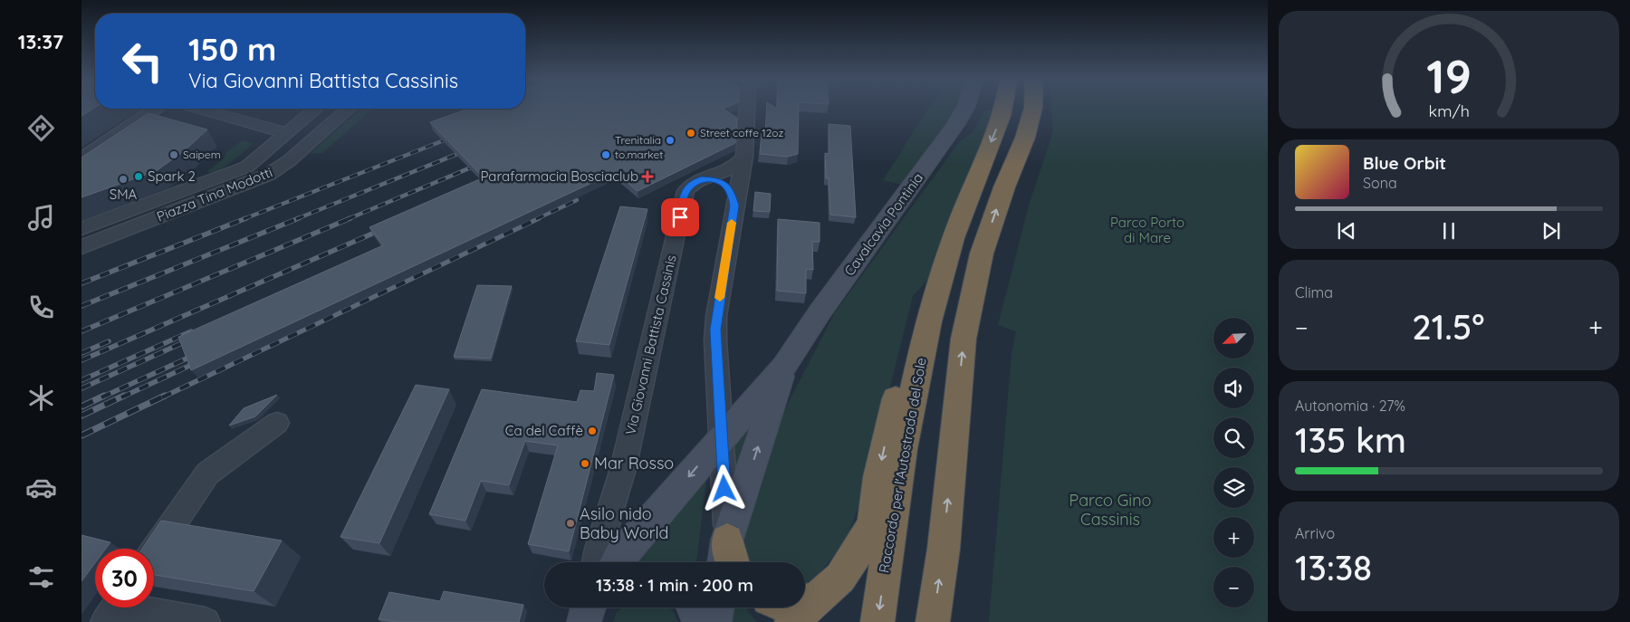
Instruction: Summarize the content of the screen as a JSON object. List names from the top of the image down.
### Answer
{
  "streets": {
    "highway": ["Raccordo per l'Autostrada del Sole"],
    "street": ["Piazza Tina Modotti", "Cavalcavia Pontinia", "Via Giovanni Battista Cassinis"]
  },
  "parks": ["Parco Porto di Mare", "Parco Gino Cassinis"],
  "places": {
    "other": [
      "Street coffe 12oz",
      "Trenitalia",
      "Saipem",
      "to.market",
      "Spark 2",
      "SMA",
      "Ca del Caffè",
      "Mar Rosso",
      "Asilo nido Baby World"
    ],
    "health": ["Parafarmacia Bosciaclub"]
  },
  "north": "bottom left",
  "page": {
    "tabs": "13:37",
    "turn": ["150 m", "Via Giovanni Battista Cassinis"],
    "song": ["Blue Orbit", "Sona"],
    "tile": [
      "Clima",
      ["Autonomia · 27%", "135 km"],
      ["Arrivo", "13:38"]
    ],
    "heat": ["−", "21.5°", "+"],
    "map_buttons": ["+", "−"],
    "limit": "30",
    "trip": "13:38 · 1 min · 200 m",
    "gauge": ["19", "km/h"]
  }
}
